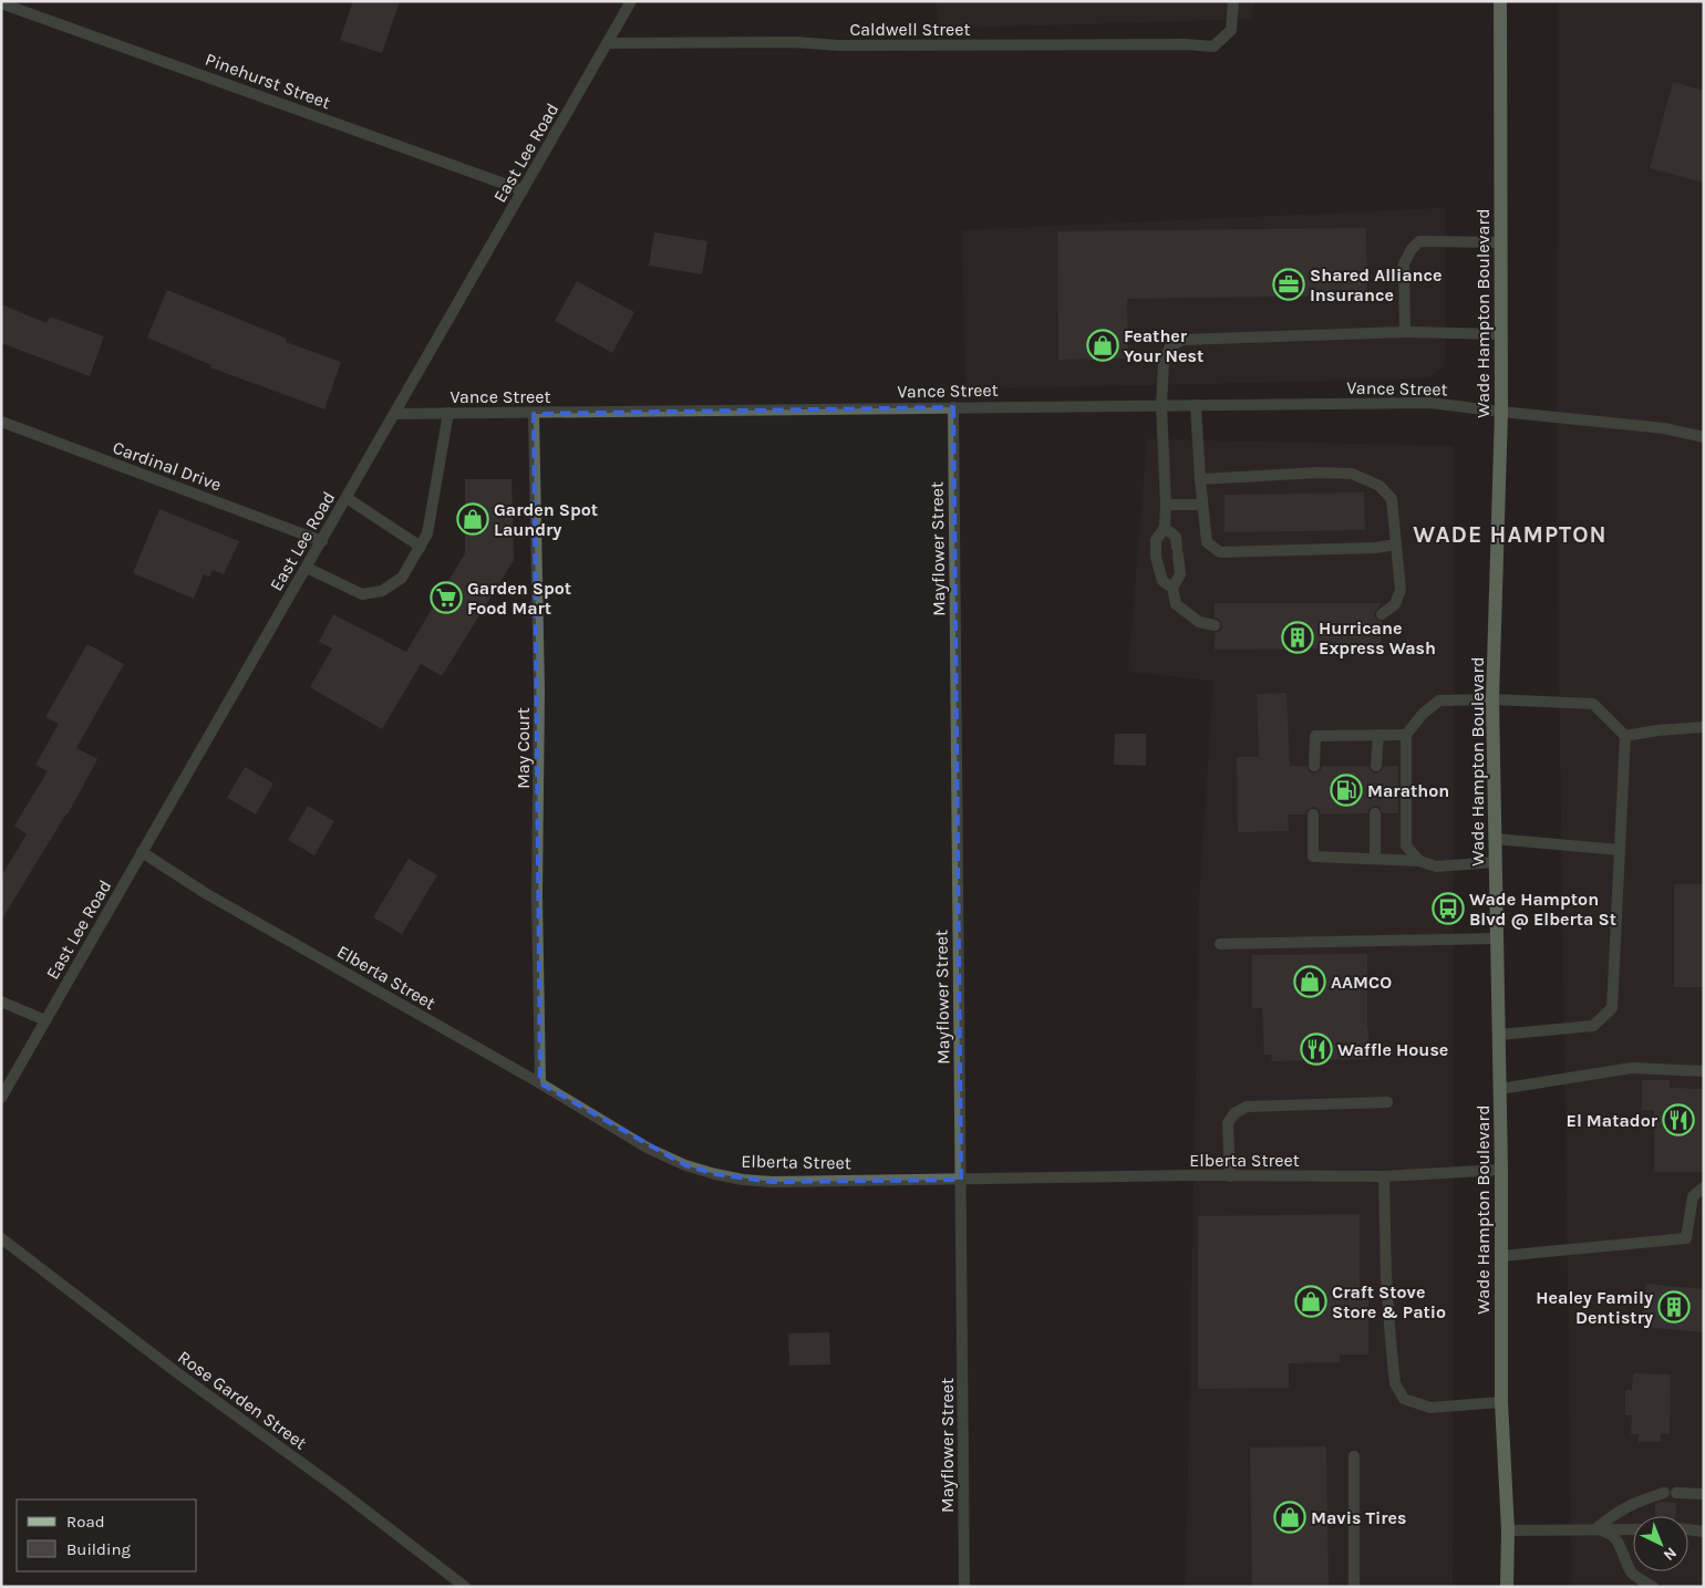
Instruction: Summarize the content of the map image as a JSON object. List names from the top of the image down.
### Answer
{
  "streets": {
    "main road": ["Wade Hampton Boulevard"],
    "street": [
      "Caldwell Street",
      "Pinehurst Street",
      "East Lee Road",
      "Vance Street",
      "Cardinal Drive",
      "Mayflower Street",
      "May Court",
      "Elberta Street",
      "Rose Garden Street"
    ]
  },
  "crossings": [
    ["Caldwell Street", "East Lee Road"],
    ["Pinehurst Street", "East Lee Road"],
    ["East Lee Road", "Vance Street"],
    ["East Lee Road", "Cardinal Drive"],
    ["East Lee Road", "Elberta Street"],
    ["Wade Hampton Boulevard", "Vance Street"],
    ["Wade Hampton Boulevard", "Elberta Street"],
    ["Vance Street", "Mayflower Street"],
    ["Vance Street", "May Court"],
    ["Mayflower Street", "Elberta Street"],
    ["May Court", "Elberta Street"]
  ],
  "districts": ["WADE HAMPTON"],
  "places": {
    "office": ["Shared Alliance Insurance"],
    "shop": [
      "Feather Your Nest",
      "Garden Spot Laundry",
      "AAMCO",
      "Craft Stove Store & Patio",
      "Mavis Tires"
    ],
    "supermarket": ["Garden Spot Food Mart"],
    "building": ["Hurricane Express Wash", "Healey Family Dentistry"],
    "fuel station": ["Marathon"],
    "bus stop": ["Wade Hampton Blvd @ Elberta St"],
    "restaurant": ["Waffle House", "El Matador"]
  },
  "legend": ["Road", "Building"],
  "north": "bottom right"
}
